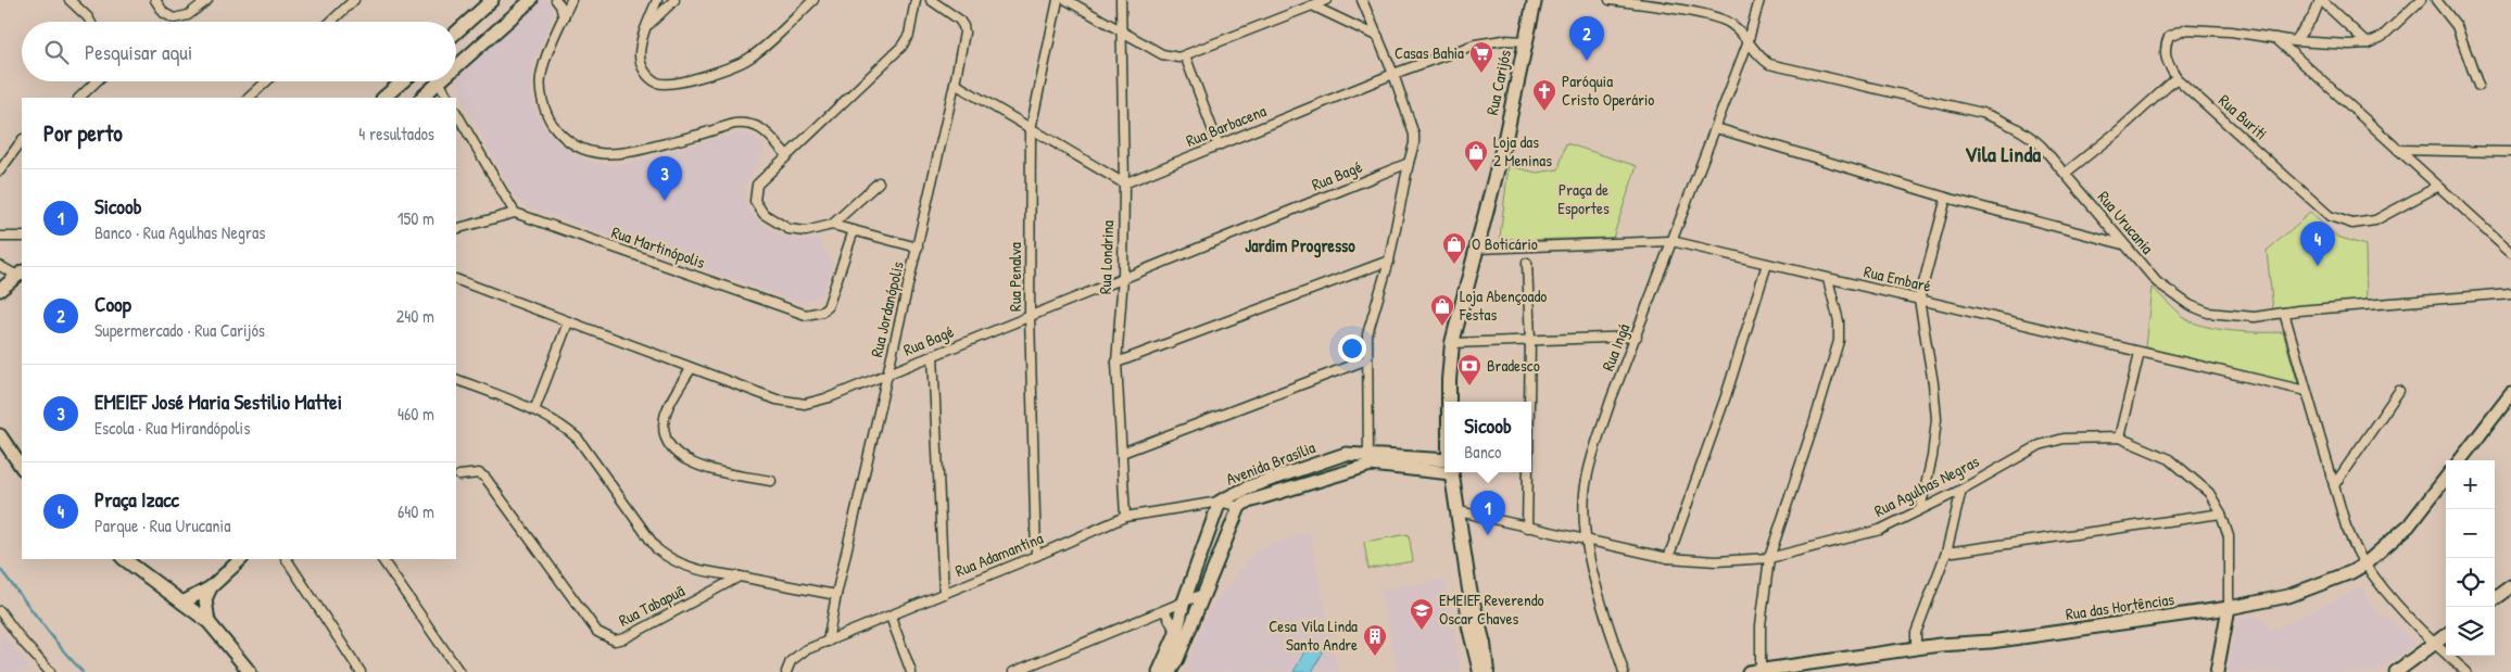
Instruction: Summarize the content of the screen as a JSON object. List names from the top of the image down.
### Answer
{
  "streets": {
    "main road": [
      "Rua Carijós",
      "Avenida Brasília",
      "Rua Agulhas Negras",
      "Rua das Hortências"
    ],
    "street": [
      "Rua Buriti",
      "Rua Barbacena",
      "Rua Bagé",
      "Rua Urucania",
      "Rua Martinópolis",
      "Rua Londrina",
      "Rua Penalva",
      "Rua Embaré",
      "Rua Jordanópolis",
      "Rua Ingá",
      "Rua Adamantina",
      "Rua Tabapuã"
    ]
  },
  "crossings": [
    ["Rua Carijós", "Rua Barbacena"],
    ["Rua Carijós", "Rua Embaré"],
    ["Rua Carijós", "Rua Agulhas Negras"],
    ["Rua Barbacena", "Rua Londrina"],
    ["Rua Bagé", "Rua Londrina"],
    ["Rua Bagé", "Rua Penalva"],
    ["Rua Bagé", "Rua Jordanópolis"],
    ["Rua Urucania", "Rua Ingá"],
    ["Rua Londrina", "Rua Adamantina"],
    ["Rua Penalva", "Rua Adamantina"],
    ["Rua Embaré", "Rua Ingá"],
    ["Rua Jordanópolis", "Rua Adamantina"],
    ["Rua Ingá", "Rua Agulhas Negras"],
    ["Avenida Brasília", "Rua Adamantina"],
    ["Rua Agulhas Negras", "Rua das Hortências"]
  ],
  "districts": ["Vila Linda", "Jardim Progresso"],
  "parks": ["Praça de Esportes"],
  "places": {
    "supermarket": ["Casas Bahia"],
    "church": ["Paróquia Cristo Operário"],
    "shop": ["Loja das 2 Meninas", "O Boticário", "Loja Abençoado Festas"],
    "bank": ["Bradesco"],
    "school or university": ["EMEIEF Reverendo Oscar Chaves"],
    "building": ["Cesa Vila Linda Santo Andre"]
  },
  "page": {
    "pins": [
      "2",
      "3",
      "4",
      "1"
    ],
    "search": "Pesquisar aqui",
    "heading": ["Por perto", "4 resultados"],
    "list": [
      {
        "mark": "1",
        "name": "Sicoob",
        "note": "Banco · Rua Agulhas Negras",
        "value": "150 m"
      },
      {
        "mark": "2",
        "name": "Coop",
        "note": "Supermercado · Rua Carijós",
        "value": "240 m"
      },
      {
        "mark": "3",
        "name": "EMEIEF José Maria Sestilio Mattei",
        "note": "Escola · Rua Mirandópolis",
        "value": "460 m"
      },
      {
        "mark": "4",
        "name": "Praça Izacc",
        "note": "Parque · Rua Urucania",
        "value": "640 m"
      }
    ],
    "popup": ["Sicoob", "Banco"],
    "map_buttons": ["+", "−"]
  }
}
